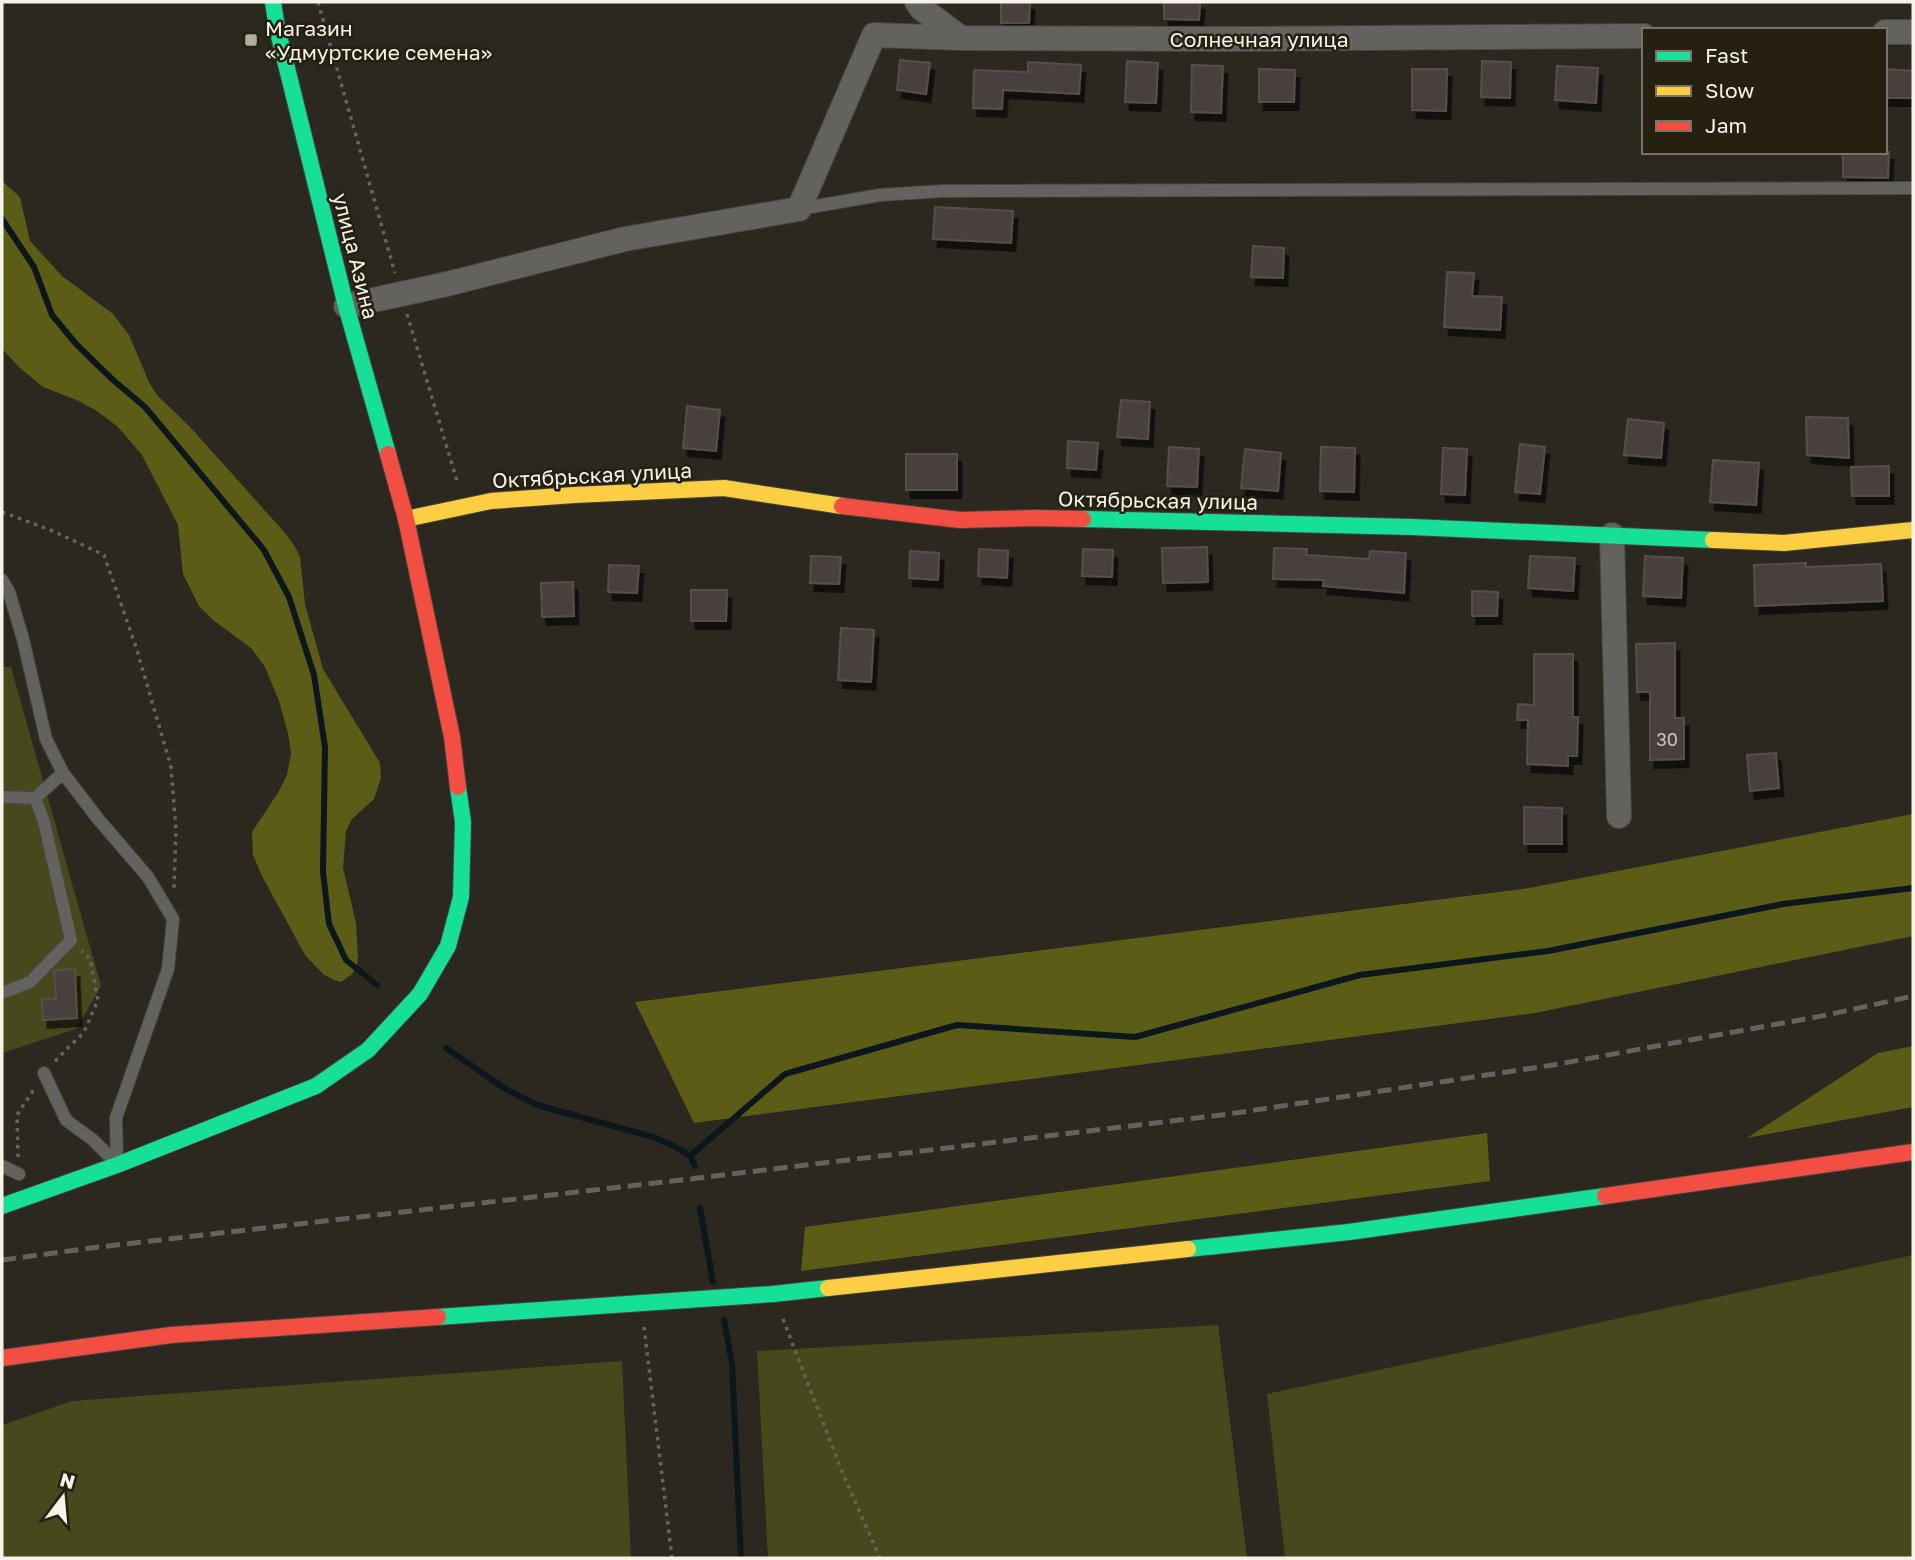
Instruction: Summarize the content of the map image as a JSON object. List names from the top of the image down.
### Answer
{
  "streets": {
    "street": ["Солнечная улица", "улица Азина", "Октябрьская улица"]
  },
  "crossings": [
    ["улица Азина", "Октябрьская улица"]
  ],
  "places": {
    "transit": ["Магазин «Удмуртские семена»"]
  },
  "house_numbers": ["30"],
  "legend": ["Fast", "Slow", "Jam"],
  "north": "top"
}
